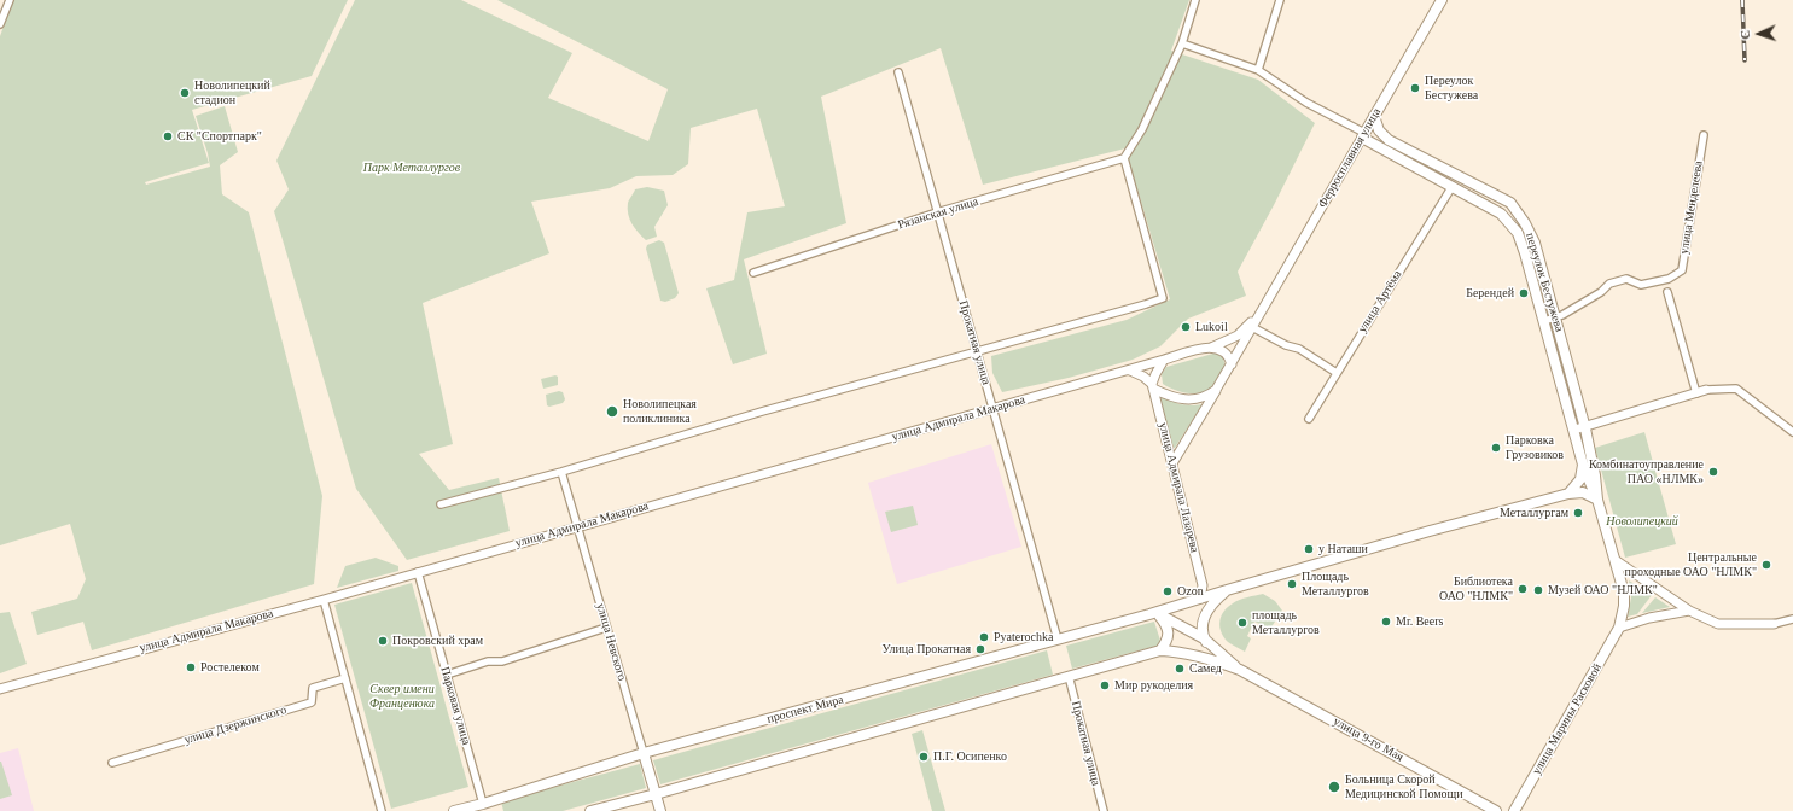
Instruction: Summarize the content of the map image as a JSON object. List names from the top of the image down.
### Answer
{
  "streets": {
    "main road": [
      "Ферросплавная улица",
      "переулок Бестужева",
      "улица Невского",
      "проспект Мира",
      "улица Марины Расковой",
      "улица 9-го Мая"
    ],
    "street": [
      "улица Менделеева",
      "Рязанская улица",
      "улица Артёма",
      "Прокатная улица",
      "улица Адмирала Макарова",
      "улица Адмирала Лазарева",
      "Парковая улица",
      "улица Дзержинского"
    ]
  },
  "crossings": [
    ["Ферросплавная улица", "переулок Бестужева"],
    ["улица Менделеева", "переулок Бестужева"],
    ["Рязанская улица", "Прокатная улица"],
    ["переулок Бестужева", "улица Артёма"],
    ["Прокатная улица", "улица Адмирала Макарова"],
    ["Прокатная улица", "проспект Мира"],
    ["улица Адмирала Макарова", "улица Невского"],
    ["улица Адмирала Макарова", "Парковая улица"],
    ["улица Адмирала Лазарева", "проспект Мира"],
    ["улица Невского", "проспект Мира"],
    ["Парковая улица", "проспект Мира"]
  ],
  "parks": ["Парк Металлургов", "Новолипецкий", "Сквер имени Франценюка"],
  "places": [
    "Переулок Бестужева",
    "Новолипецкий стадион",
    "СК \"Спортпарк\"",
    "Берендей",
    "Lukoil",
    "Новолипецкая поликлиника",
    "Парковка Грузовиков",
    "Комбинатоуправление ПАО «НЛМК»",
    "Металлургам",
    "у Наташи",
    "Центральные проходные ОАО \"НЛМК\"",
    "Площадь Металлургов",
    "Библиотека ОАО \"НЛМК\"",
    "Музей ОАО \"НЛМК\"",
    "Ozon",
    "Mr. Beers",
    "площадь Металлургов",
    "Pyaterochka",
    "Покровский храм",
    "Улица Прокатная",
    "Ростелеком",
    "Самед",
    "Мир рукоделия",
    "П.Г. Осипенко",
    "Больница Скорой Медицинской Помощи"
  ],
  "north": "left"
}
